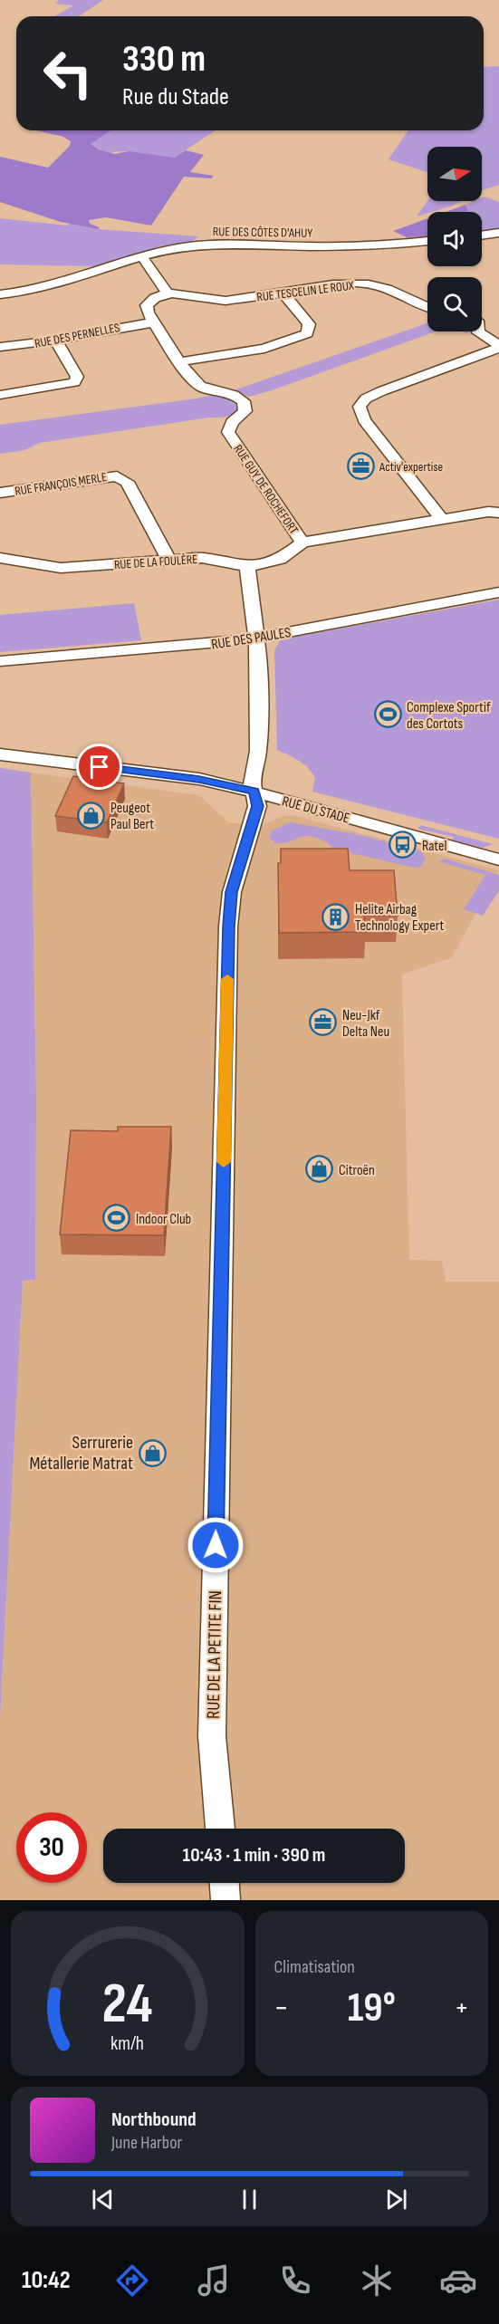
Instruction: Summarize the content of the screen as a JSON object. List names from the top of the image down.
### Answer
{
  "streets": {
    "street": [
      "RUE DES CÔTES D'AHUY",
      "RUE TESCELIN LE ROUX",
      "RUE DES PERNELLES",
      "RUE FRANÇOIS MERLE",
      "RUE GUY DE ROCHEFORT",
      "RUE DE LA FOULÈRE",
      "RUE DES PAULES",
      "RUE DU STADE",
      "RUE DE LA PETITE FIN"
    ]
  },
  "crossings": [
    ["RUE DES PERNELLES", "RUE GUY DE ROCHEFORT"],
    ["RUE FRANÇOIS MERLE", "RUE DE LA FOULÈRE"],
    ["RUE GUY DE ROCHEFORT", "RUE DE LA FOULÈRE"],
    ["RUE DE LA FOULÈRE", "RUE DE LA PETITE FIN"],
    ["RUE DES PAULES", "RUE DE LA PETITE FIN"],
    ["RUE DU STADE", "RUE DE LA PETITE FIN"]
  ],
  "places": {
    "office": ["Activ'expertise", "Neu-Jkf Delta Neu"],
    "sports": ["Complexe Sportif des Cortots", "Indoor Club"],
    "shop": ["Peugeot Paul Bert", "Citroën", "Serrurerie Métallerie Matrat"],
    "bus stop": ["Ratel"],
    "building": ["Helite Airbag Technology Expert"]
  },
  "north": "right",
  "page": {
    "turn": ["330 m", "Rue du Stade"],
    "limit": "30",
    "trip": "10:43 · 1 min · 390 m",
    "tile": "Climatisation",
    "heat": ["−", "19°", "+"],
    "song": ["Northbound", "June Harbor"],
    "tabs": "10:42",
    "gauge": ["24", "km/h"]
  }
}
